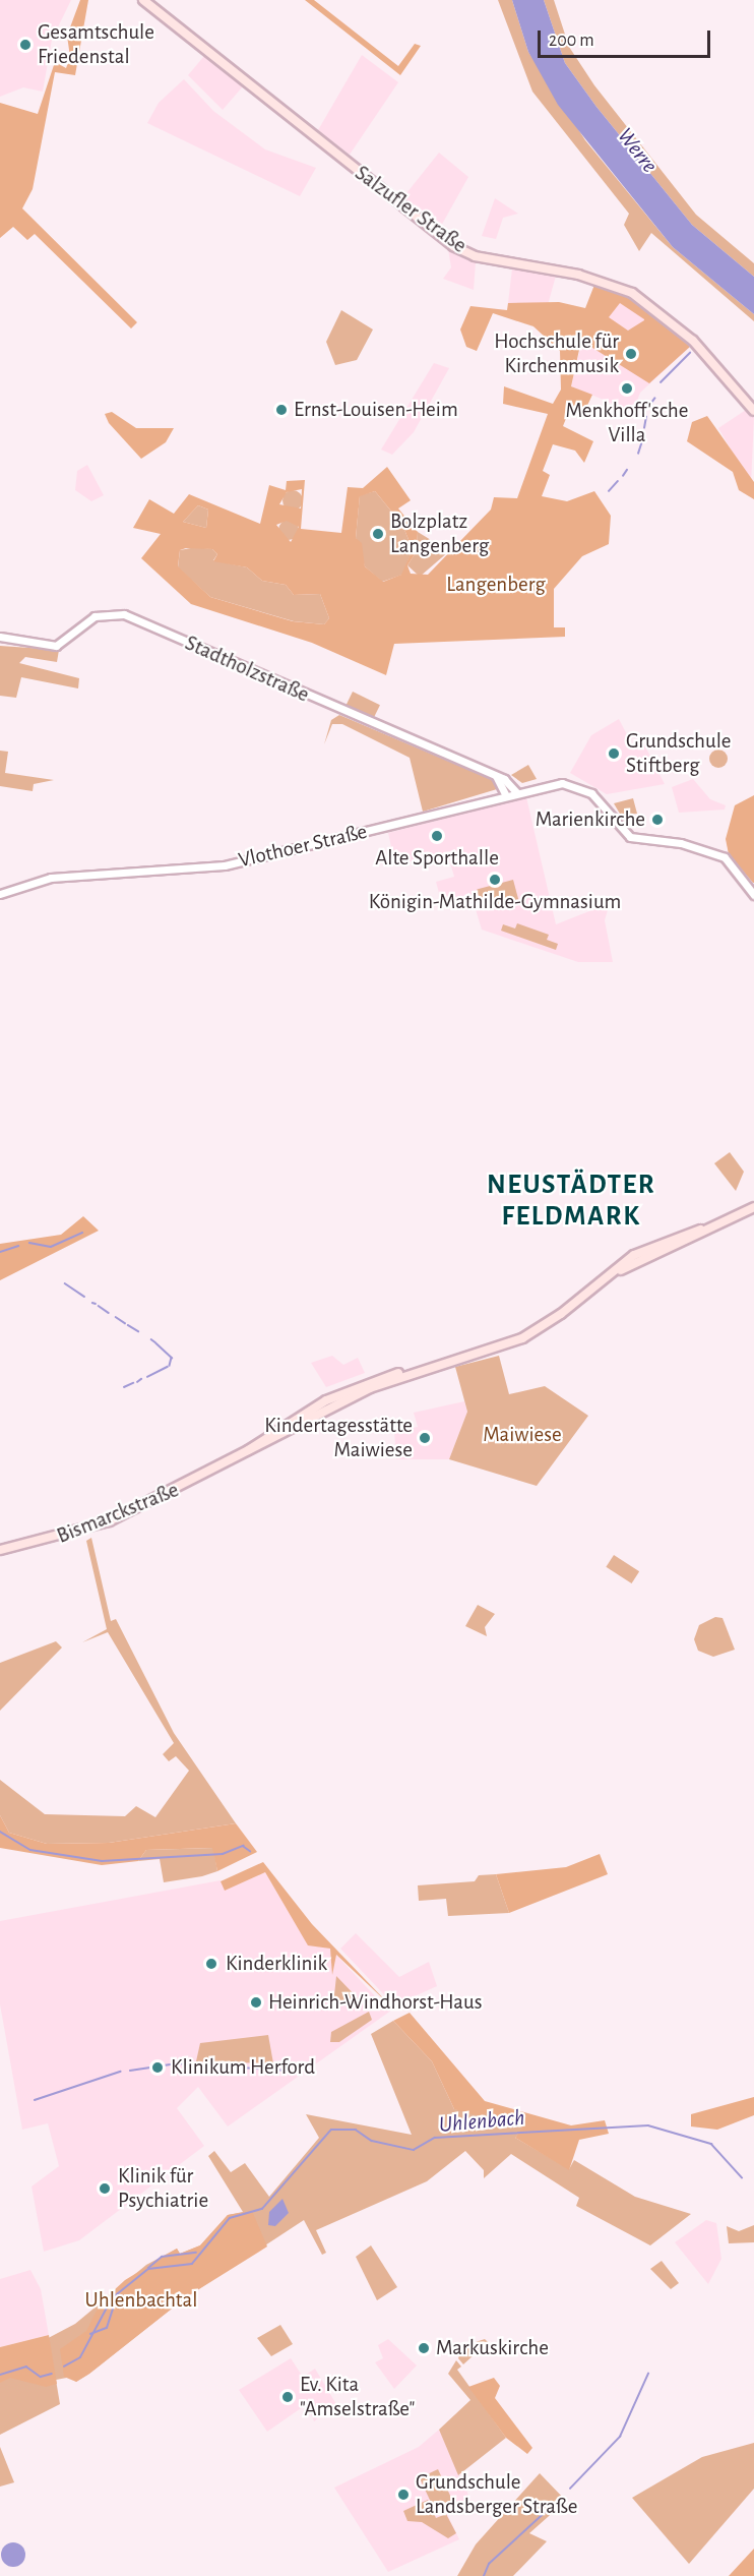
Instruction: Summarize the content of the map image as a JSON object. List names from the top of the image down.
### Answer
{
  "streets": {
    "main road": ["Salzufler Straße", "Bismarckstraße"],
    "street": ["Stadtholzstraße", "Vlothoer Straße"]
  },
  "crossings": [
    ["Stadtholzstraße", "Vlothoer Straße"]
  ],
  "districts": ["NEUSTÄDTER FELDMARK"],
  "water": ["Werre", "Uhlenbach"],
  "parks": ["Langenberg", "Maiwiese", "Uhlenbachtal"],
  "places": [
    "Gesamtschule Friedenstal",
    "Hochschule für Kirchenmusik",
    "Menkhoff'sche Villa",
    "Ernst-Louisen-Heim",
    "Bolzplatz Langenberg",
    "Grundschule Stiftberg",
    "Marienkirche",
    "Alte Sporthalle",
    "Königin-Mathilde-Gymnasium",
    "Kindertagesstätte Maiwiese",
    "Kinderklinik",
    "Heinrich-Windhorst-Haus",
    "Klinikum Herford",
    "Klinik für Psychiatrie",
    "Markuskirche",
    "Ev. Kita \"Amselstraße\"",
    "Grundschule Landsberger Straße"
  ],
  "scale_bar": "200 m"
}
